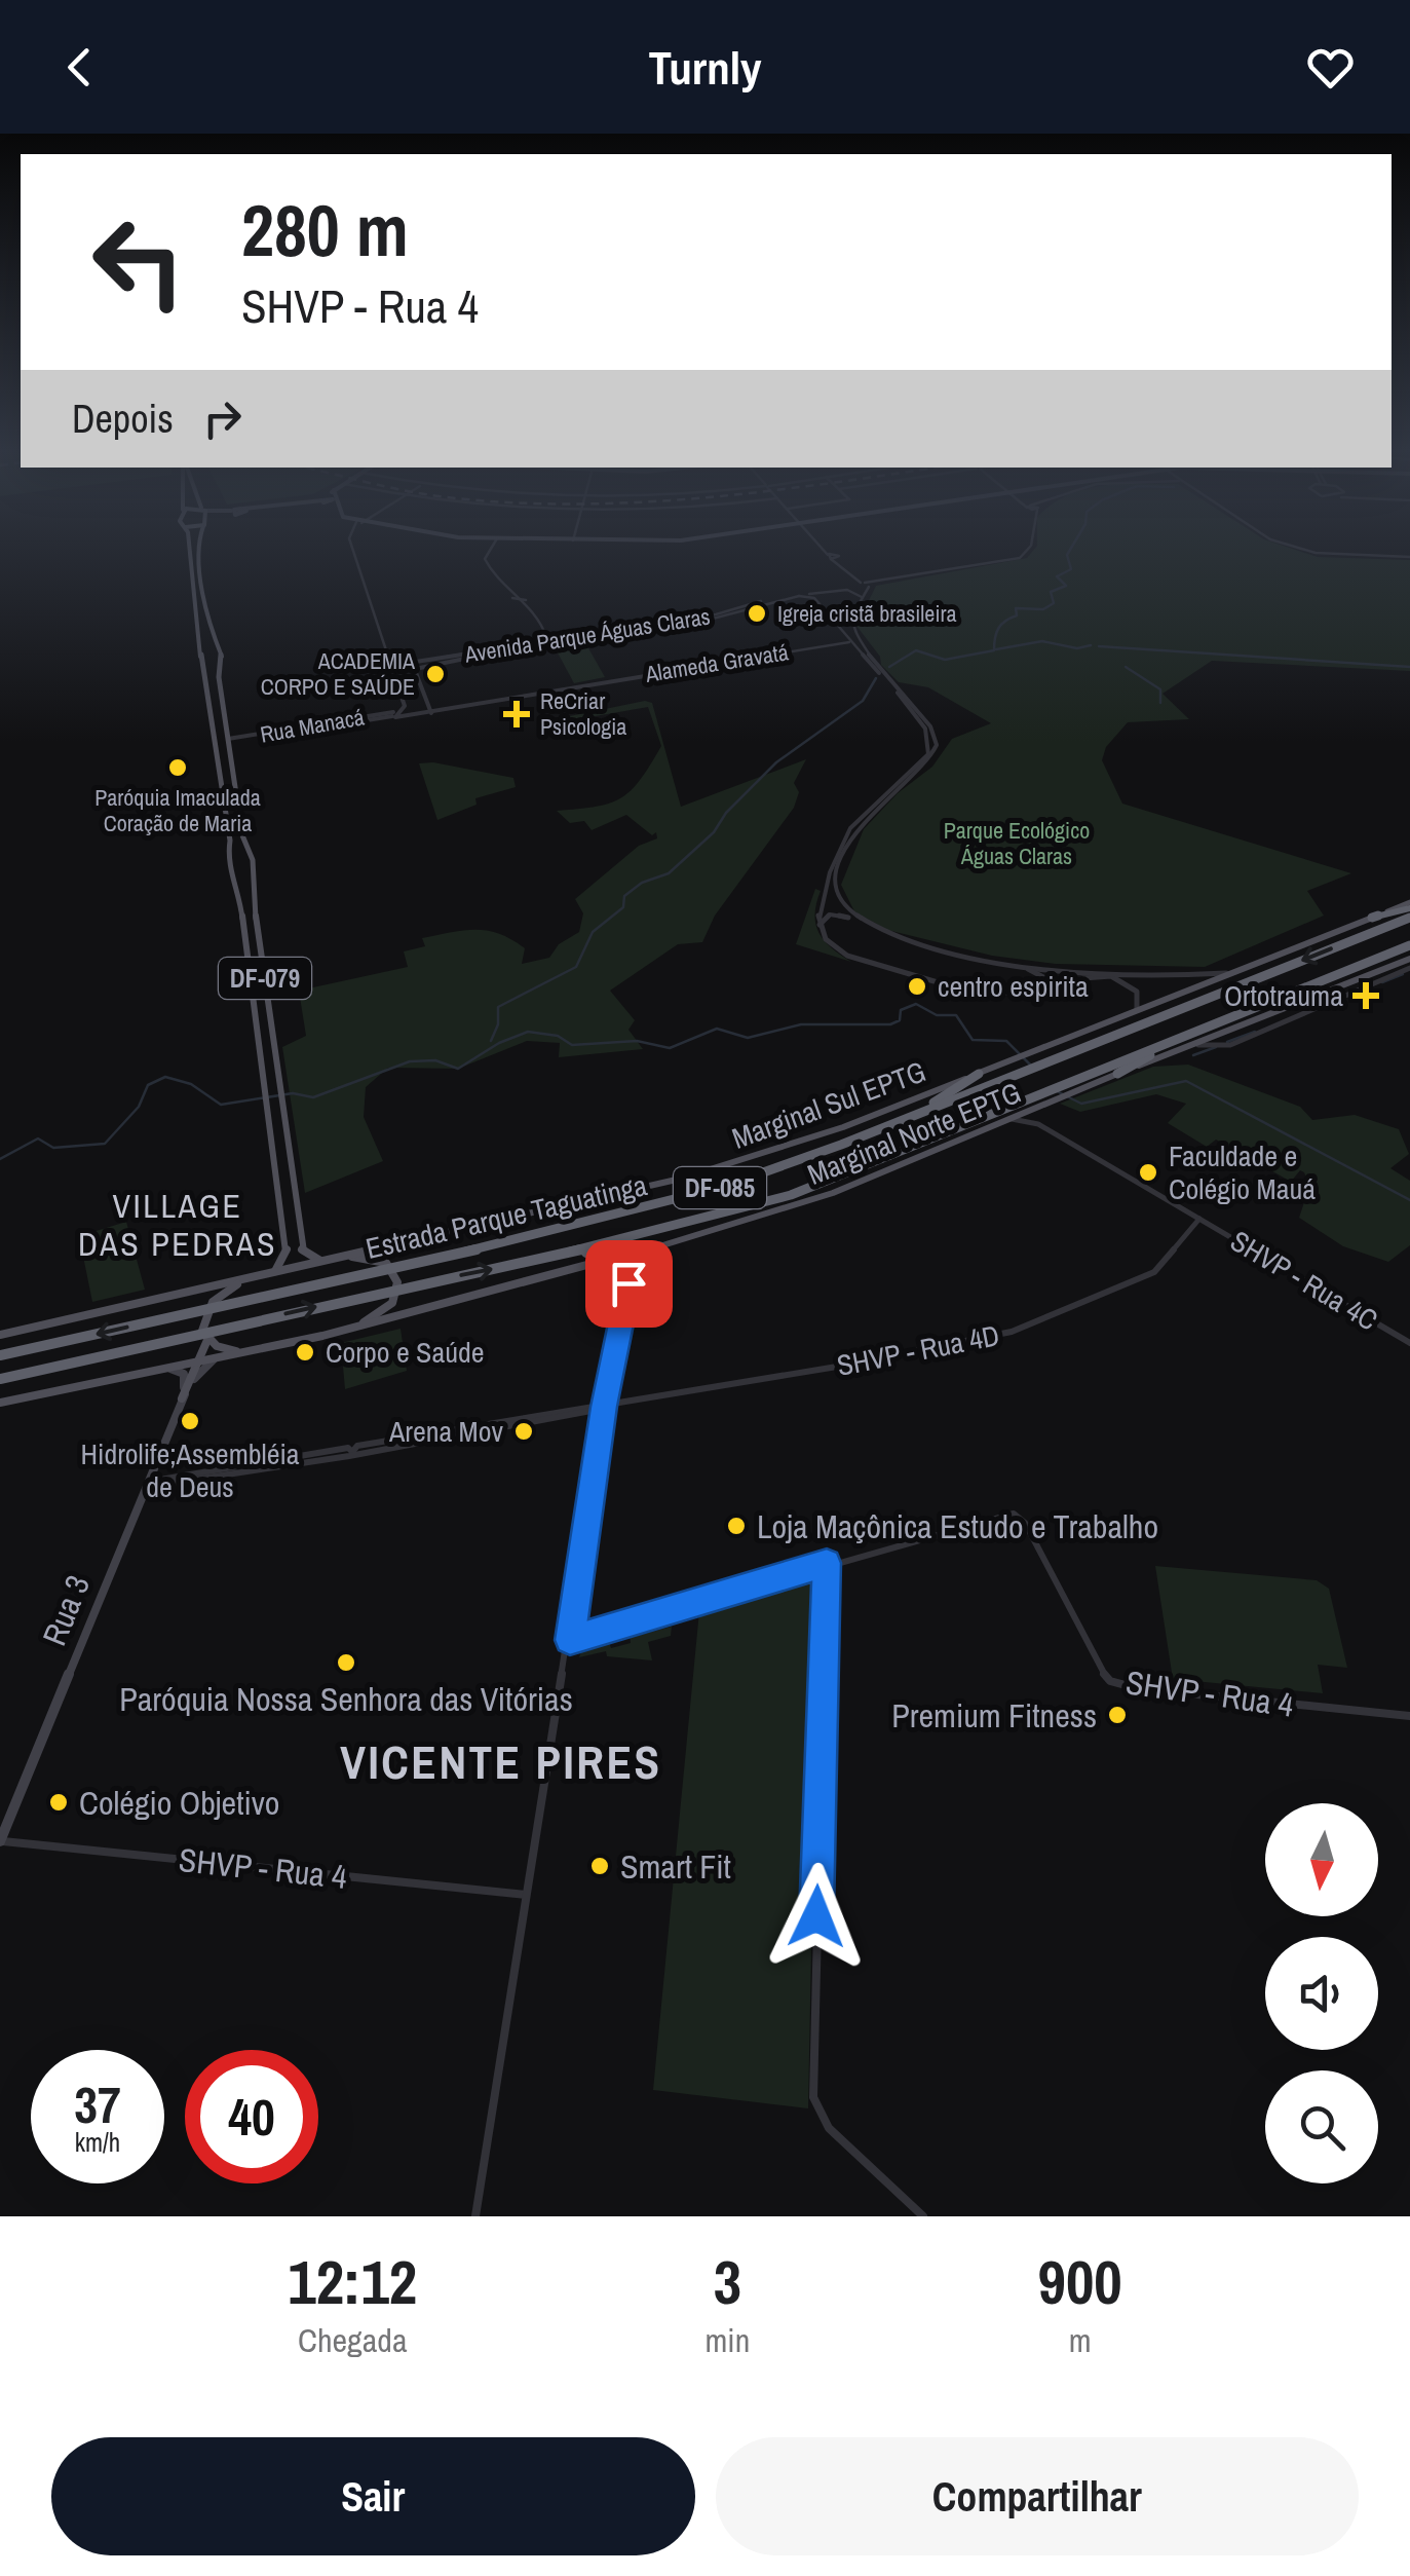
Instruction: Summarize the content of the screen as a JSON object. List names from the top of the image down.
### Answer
{
  "streets": {
    "highway": ["DF-085", "Estrada Parque Taguatinga"],
    "main road": [
      "DF-079",
      "Marginal Sul EPTG",
      "Marginal Norte EPTG",
      "Rua 3"
    ],
    "street": [
      "Avenida Parque Águas Claras",
      "Alameda Gravatá",
      "Rua Manacá",
      "SHVP - Rua 4C",
      "SHVP - Rua 4D",
      "SHVP - Rua 4"
    ]
  },
  "crossings": [
    ["Avenida Parque Águas Claras", "Rua Manacá"],
    ["Alameda Gravatá", "Rua Manacá"],
    ["Rua Manacá", "DF-079"],
    ["DF-079", "Marginal Sul EPTG"],
    ["Marginal Norte EPTG", "SHVP - Rua 4C"],
    ["Marginal Norte EPTG", "Rua 3"],
    ["SHVP - Rua 4C", "SHVP - Rua 4D"],
    ["SHVP - Rua 4D", "Rua 3"],
    ["Rua 3", "SHVP - Rua 4"]
  ],
  "districts": ["VILLAGE DAS PEDRAS", "VICENTE PIRES"],
  "parks": ["Parque Ecológico Águas Claras"],
  "places": {
    "other": [
      "Igreja cristã brasileira",
      "ACADEMIA CORPO E SAÚDE",
      "Paróquia Imaculada Coração de Maria",
      "centro espirita",
      "Faculdade e Colégio Mauá",
      "Corpo e Saúde",
      "Hidrolife;Assembléia de Deus",
      "Arena Mov",
      "Loja Maçônica Estudo e Trabalho",
      "Paróquia Nossa Senhora das Vitórias",
      "Premium Fitness",
      "Colégio Objetivo",
      "Smart Fit"
    ],
    "health": ["ReCriar Psicologia", "Ortotrauma"]
  },
  "north": "bottom",
  "page": {
    "header": "Turnly",
    "turn": ["280 m", "SHVP - Rua 4"],
    "then": "Depois",
    "speed": "37 km/h",
    "limit": "40",
    "eta": [
      "12:12",
      "Chegada",
      "3",
      "min",
      "900",
      "m"
    ],
    "buttons": ["Sair", "Compartilhar"]
  }
}
